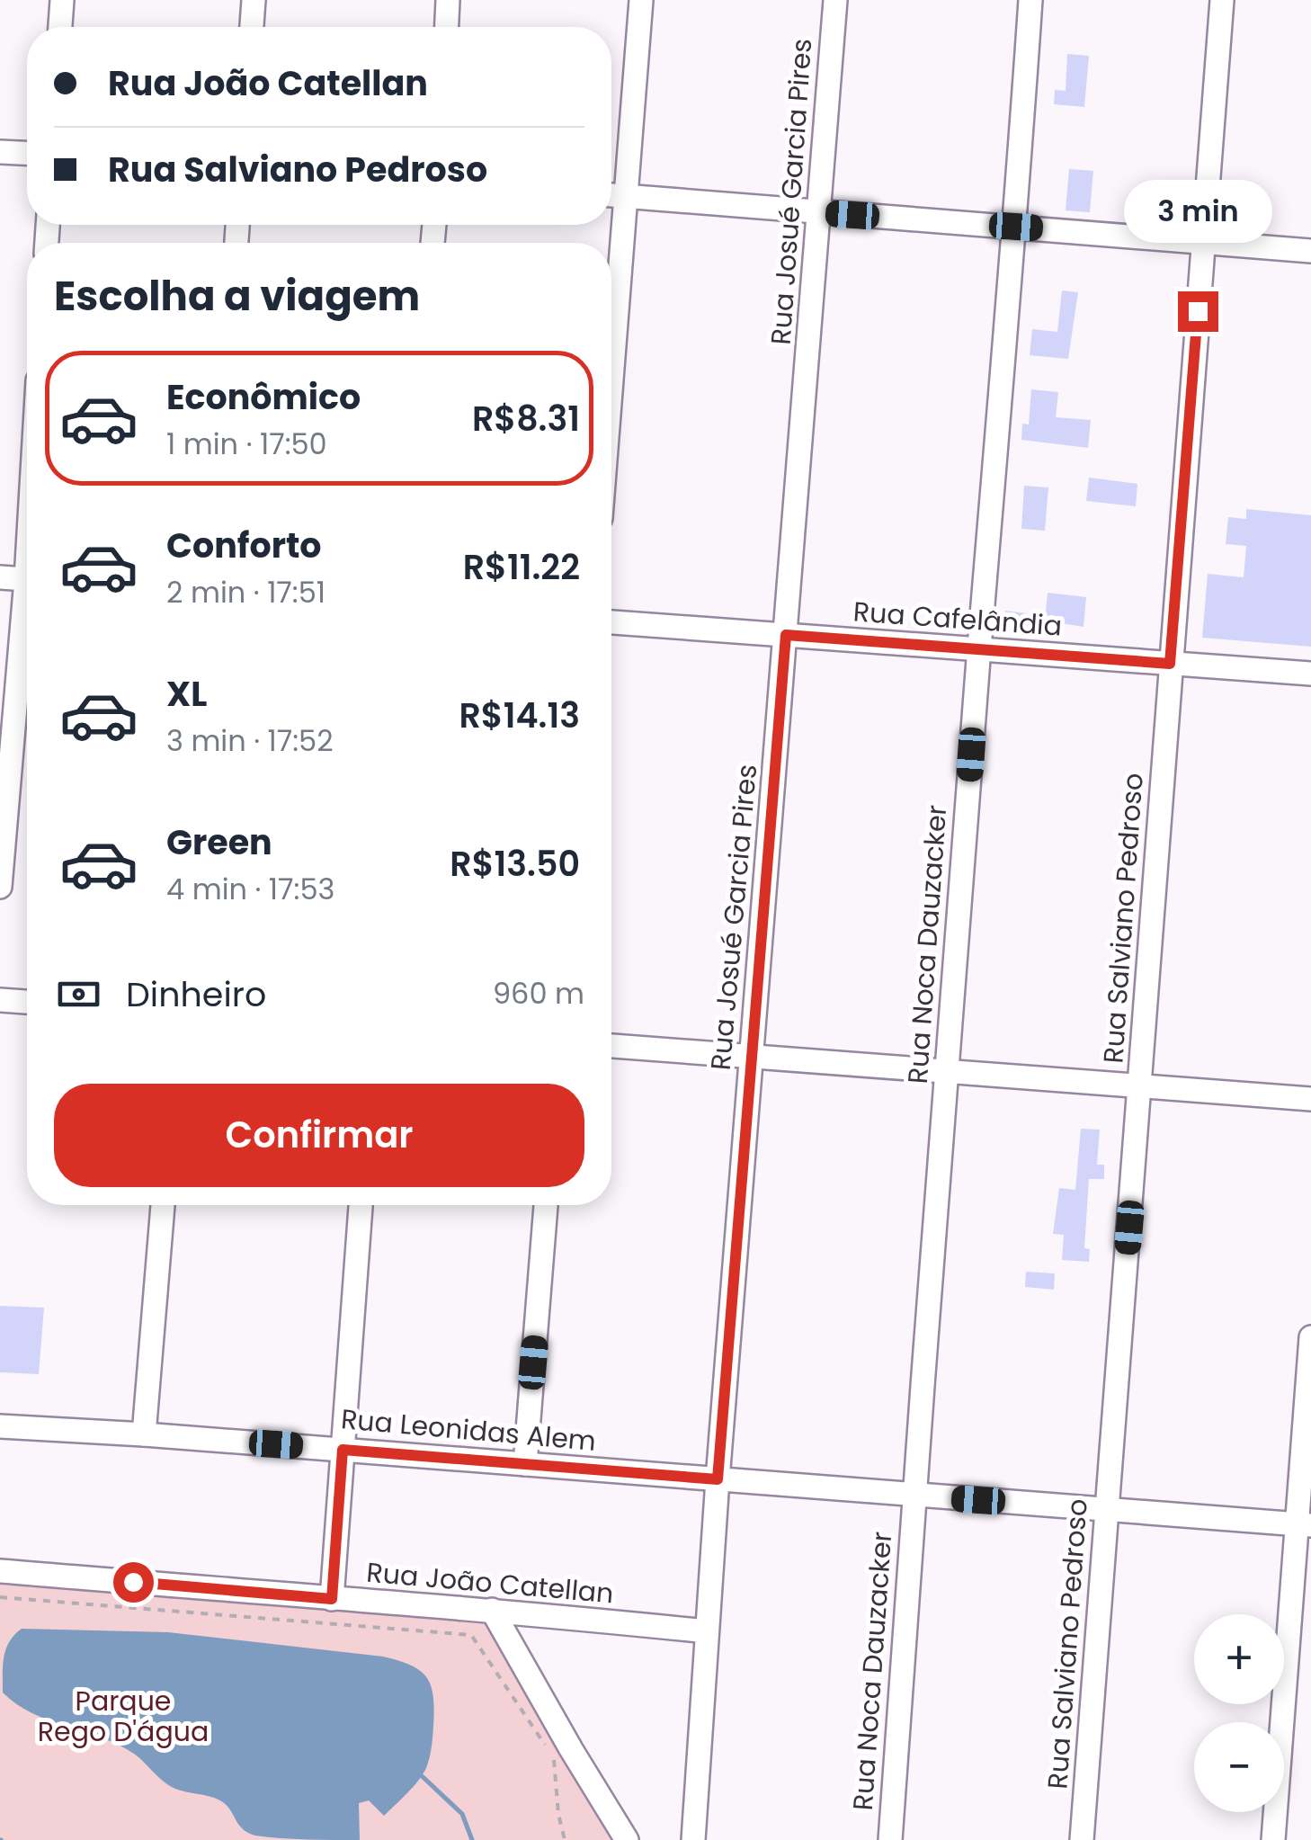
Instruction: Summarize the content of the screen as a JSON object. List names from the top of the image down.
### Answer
{
  "streets": {
    "street": [
      "Rua Josué Garcia Pires",
      "Rua Cafelândia",
      "Rua Salviano Pedroso",
      "Rua Noca Dauzacker",
      "Rua Leonidas Alem",
      "Rua João Catellan"
    ]
  },
  "crossings": [
    ["Rua Josué Garcia Pires", "Rua Cafelândia"],
    ["Rua Josué Garcia Pires", "Rua Leonidas Alem"],
    ["Rua Josué Garcia Pires", "Rua João Catellan"],
    ["Rua Cafelândia", "Rua Salviano Pedroso"],
    ["Rua Cafelândia", "Rua Noca Dauzacker"],
    ["Rua Salviano Pedroso", "Rua Leonidas Alem"],
    ["Rua Noca Dauzacker", "Rua Leonidas Alem"]
  ],
  "parks": ["Parque Rego D'água"],
  "page": {
    "banner": ["Rua João Catellan", "Rua Salviano Pedroso"],
    "bubble": "3 min",
    "heading": "Escolha a viagem",
    "list": [
      {
        "name": "Econômico",
        "note": "1 min · 17:50",
        "value": "R$8.31"
      },
      {
        "name": "Conforto",
        "note": "2 min · 17:51",
        "value": "R$11.22"
      },
      {
        "name": "XL",
        "note": "3 min · 17:52",
        "value": "R$14.13"
      },
      {
        "name": "Green",
        "note": "4 min · 17:53",
        "value": "R$13.50"
      }
    ],
    "pay": ["Dinheiro", "960 m"],
    "buttons": "Confirmar",
    "map_buttons": ["+", "−"]
  }
}
